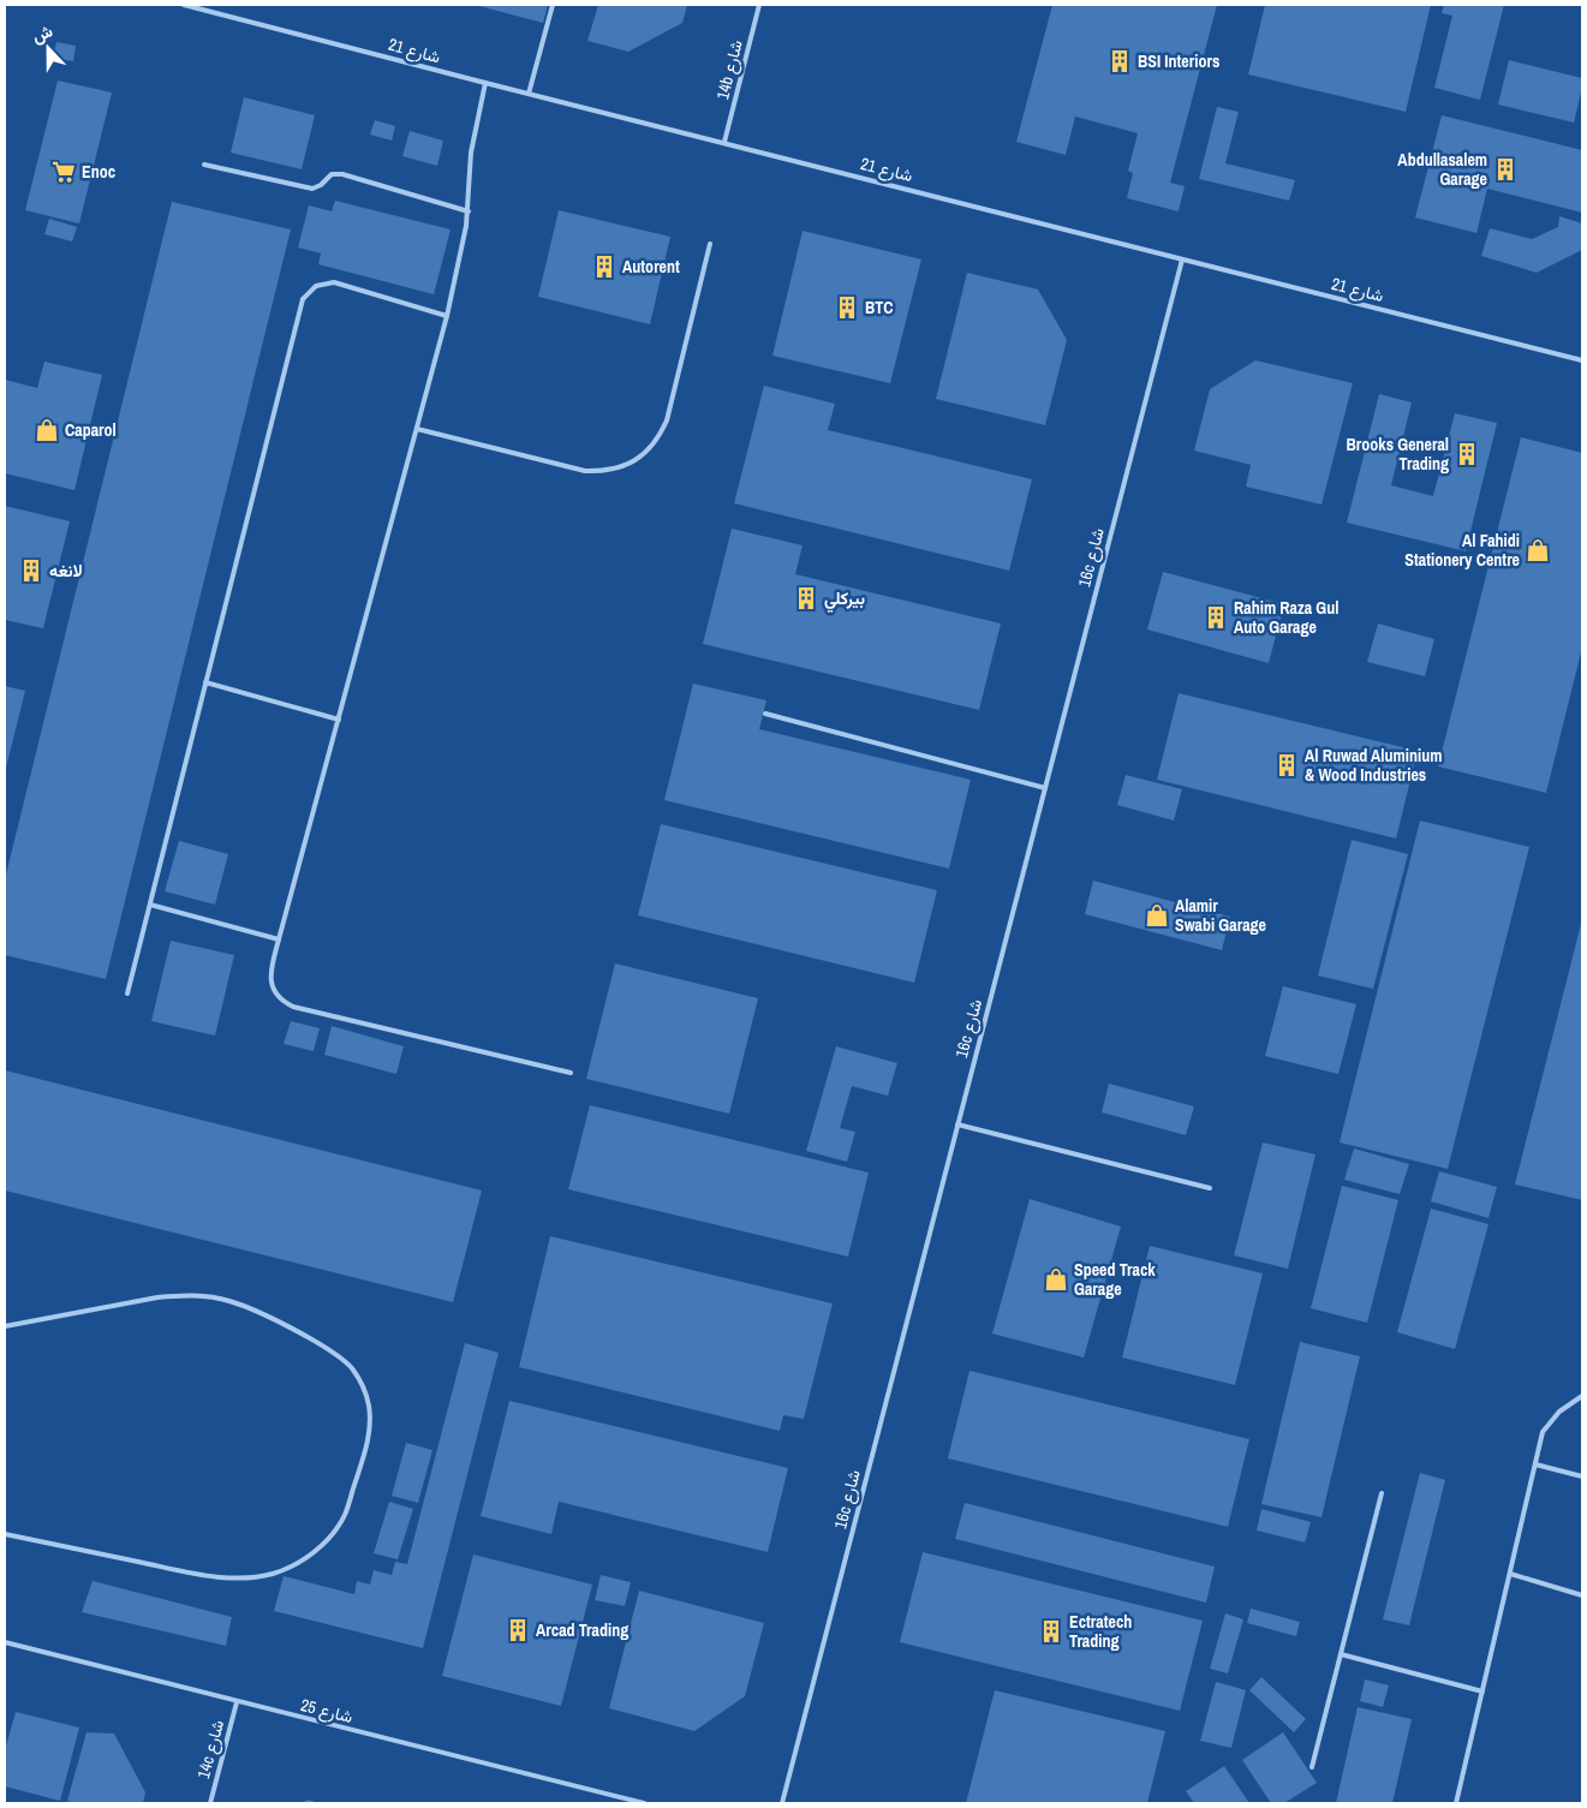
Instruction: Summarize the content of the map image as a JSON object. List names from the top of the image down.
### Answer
{
  "streets": {
    "lane": [
      "شارع 21",
      "14b شارع",
      "16c شارع",
      "شارع 25",
      "14c شارع"
    ]
  },
  "crossings": [
    ["شارع 21", "14b شارع"],
    ["شارع 21", "16c شارع"],
    ["شارع 25", "14c شارع"]
  ],
  "places": {
    "building": [
      "BSI Interiors",
      "Abdullasalem Garage",
      "Autorent",
      "BTC",
      "Brooks General Trading",
      "لانغه",
      "بيركلي",
      "Rahim Raza Gul Auto Garage",
      "Al Ruwad Aluminium & Wood Industries",
      "Arcad Trading",
      "Ectratech Trading"
    ],
    "supermarket": ["Enoc"],
    "shop": [
      "Caparol",
      "Al Fahidi Stationery Centre",
      "Alamir Swabi Garage",
      "Speed Track Garage"
    ]
  },
  "north": "top"
}
